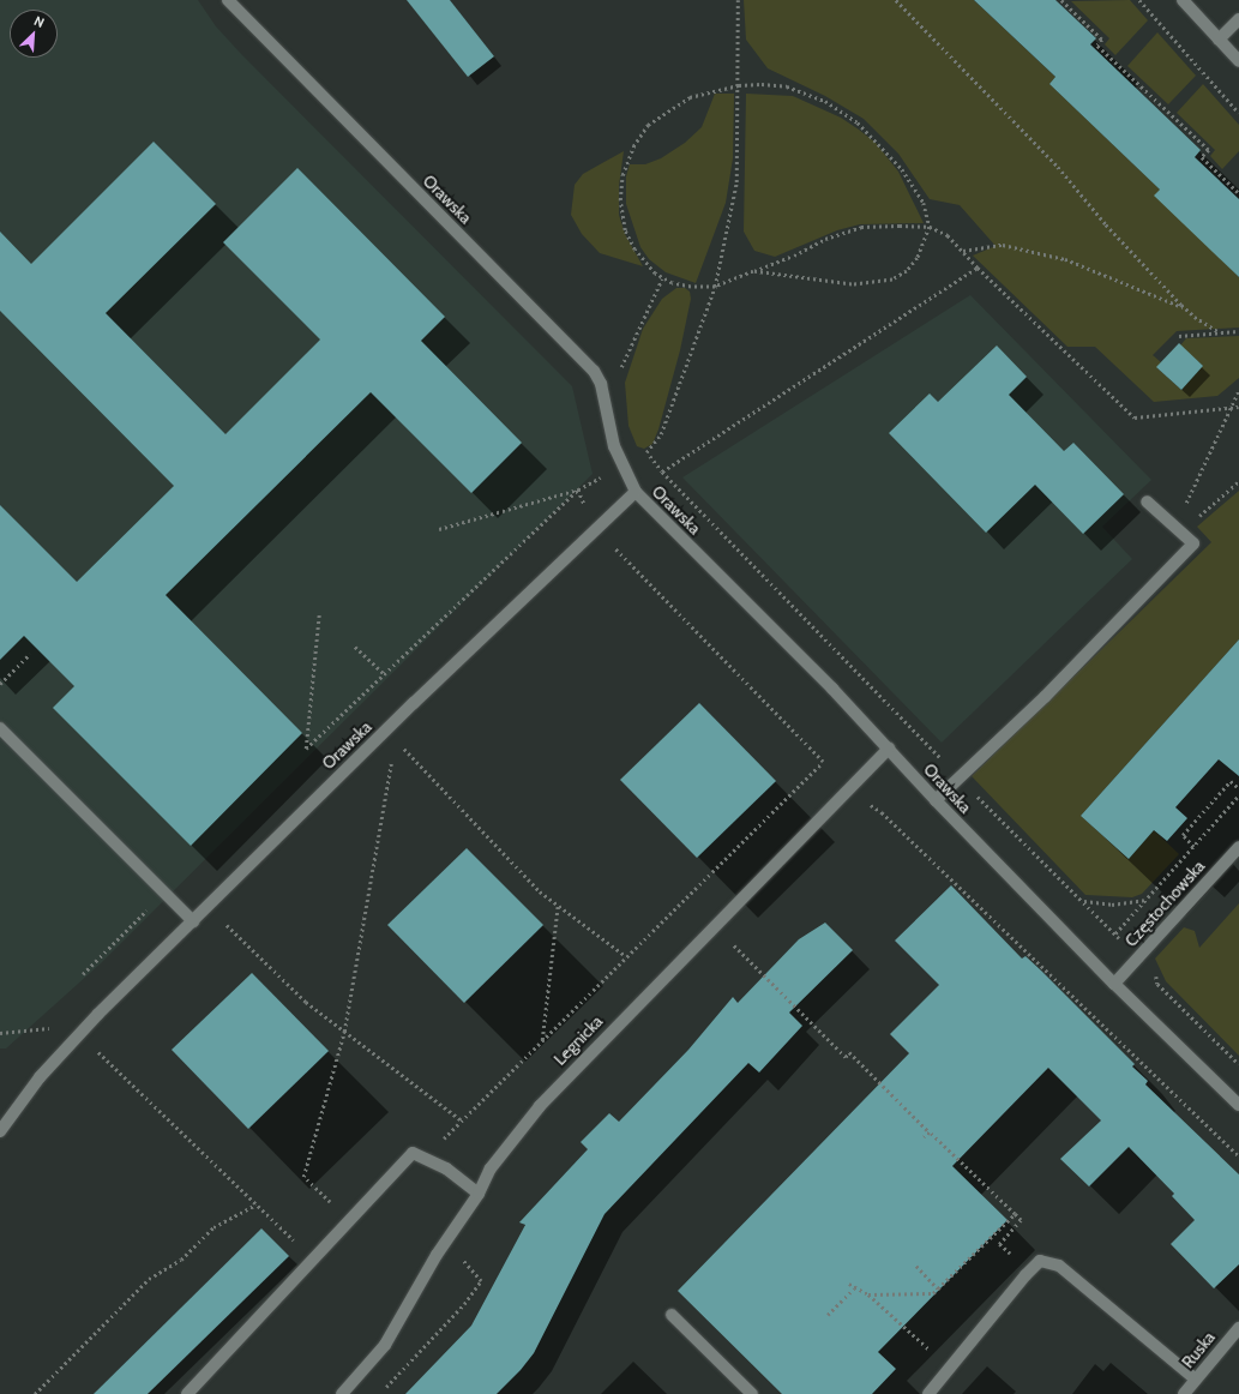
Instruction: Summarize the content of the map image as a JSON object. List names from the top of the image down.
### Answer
{
  "streets": {
    "street": [
      "Orawska",
      "Częstochowska",
      "Legnicka",
      "Ruska"
    ]
  },
  "crossings": [
    ["Orawska", "Częstochowska"],
    ["Orawska", "Legnicka"]
  ],
  "north": "top right"
}
